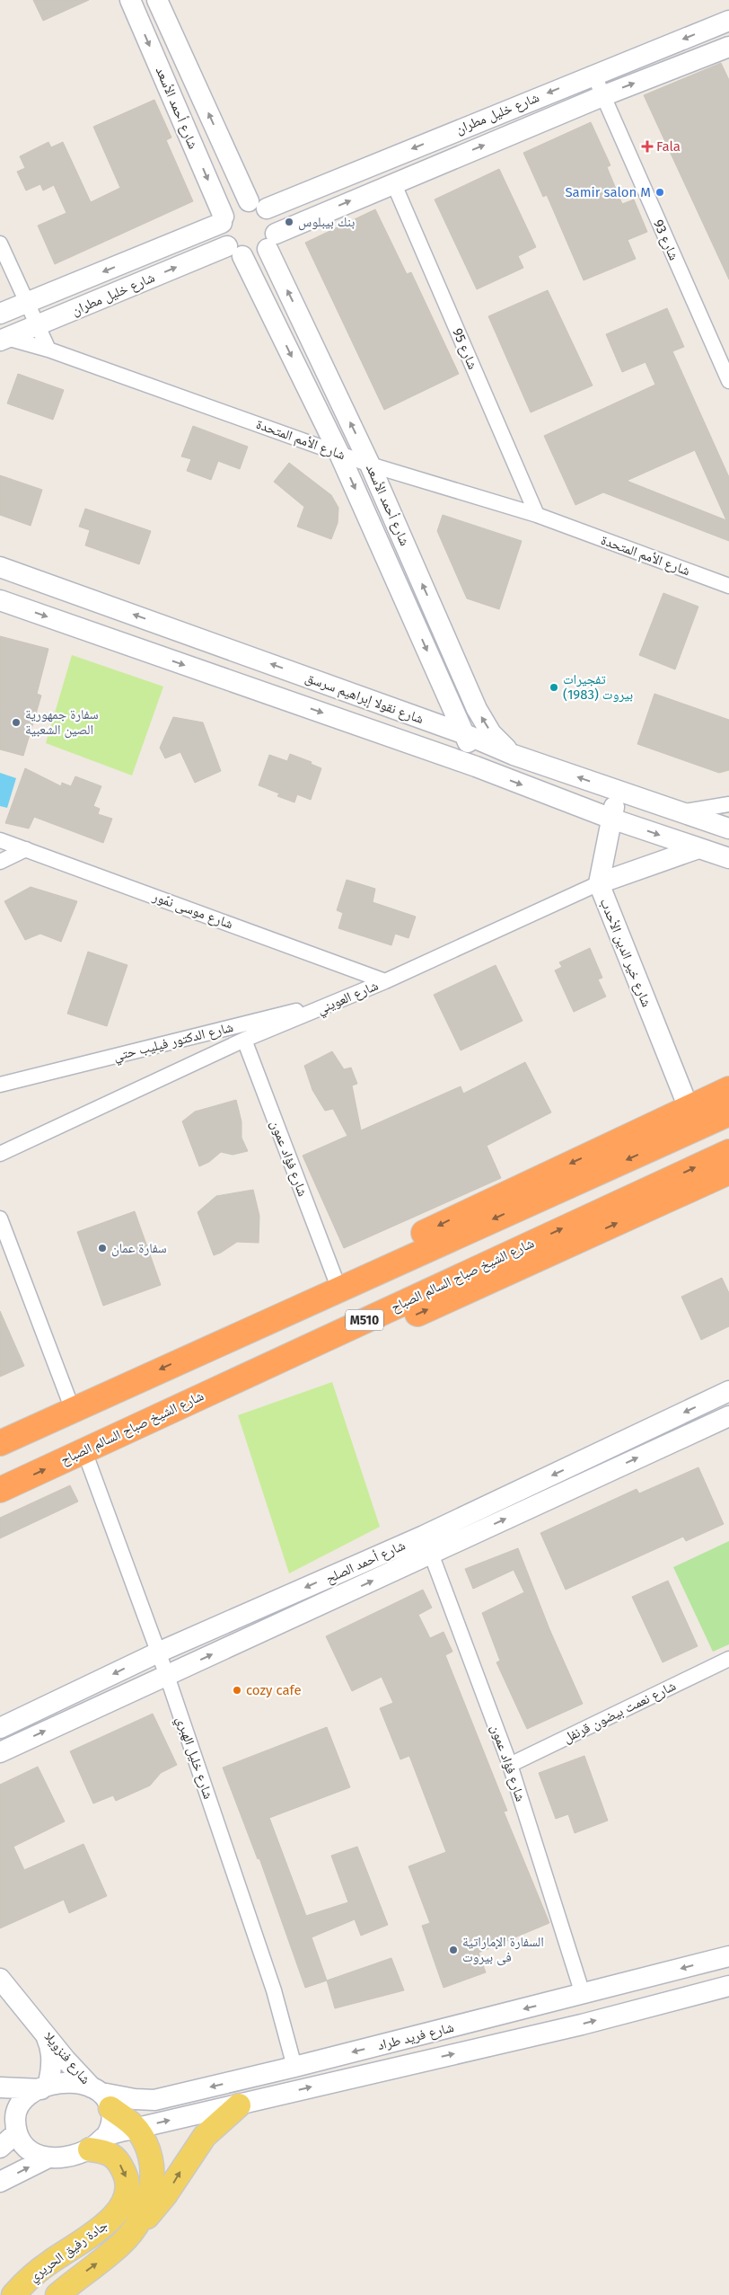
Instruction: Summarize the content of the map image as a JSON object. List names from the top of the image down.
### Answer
{
  "streets": {
    "highway": ["شارع الشيخ صباح السالم الصباح", "M510"],
    "main road": ["جادة رفيق الحريري"],
    "street": [
      "شارع أحمد الأسعد",
      "شارع خليل مطران",
      "شارع 93",
      "شارع 95",
      "شارع الأمم المتحدة",
      "شارع نقولا إبراهيم سرسق",
      "شارع موسى نمّور",
      "شارع خير الدين الأحدب",
      "شارع العويني",
      "شارع الدكتور فيليب حتي",
      "شارع فؤاد عمون",
      "شارع أحمد الصلح",
      "شارع نعمت بيضون قرنفل",
      "شارع خليل الهبري",
      "شارع فريد طراد",
      "شارع فنزويلا"
    ]
  },
  "crossings": [
    ["شارع أحمد الأسعد", "شارع خليل مطران"],
    ["شارع أحمد الأسعد", "شارع الأمم المتحدة"],
    ["شارع أحمد الأسعد", "شارع نقولا إبراهيم سرسق"],
    ["شارع خليل مطران", "شارع 93"],
    ["شارع خليل مطران", "شارع 95"],
    ["شارع خليل مطران", "شارع الأمم المتحدة"],
    ["شارع 95", "شارع الأمم المتحدة"],
    ["شارع نقولا إبراهيم سرسق", "شارع خير الدين الأحدب"],
    ["شارع نقولا إبراهيم سرسق", "شارع العويني"],
    ["شارع موسى نمّور", "شارع العويني"],
    ["شارع خير الدين الأحدب", "شارع العويني"],
    ["شارع العويني", "شارع الدكتور فيليب حتي"],
    ["شارع العويني", "شارع فؤاد عمون"],
    ["شارع فؤاد عمون", "شارع أحمد الصلح"],
    ["شارع فؤاد عمون", "شارع نعمت بيضون قرنفل"],
    ["شارع فؤاد عمون", "شارع فريد طراد"],
    ["شارع الشيخ صباح السالم الصباح", "شارع خليل الهبري"],
    ["شارع أحمد الصلح", "شارع خليل الهبري"],
    ["شارع خليل الهبري", "شارع فريد طراد"],
    ["شارع فريد طراد", "شارع فنزويلا"],
    ["شارع فريد طراد", "جادة رفيق الحريري"],
    ["شارع فنزويلا", "جادة رفيق الحريري"]
  ],
  "places": {
    "health": ["Fala"],
    "other": [
      "Samir salon M",
      "بنك بيبلوس",
      "تفجيرات بيروت (1983)",
      "سفارة جمهورية الصين الشعبية",
      "سفارة عمان",
      "cozy cafe",
      "السفارة الإماراتية فى بيروت"
    ]
  }
}
